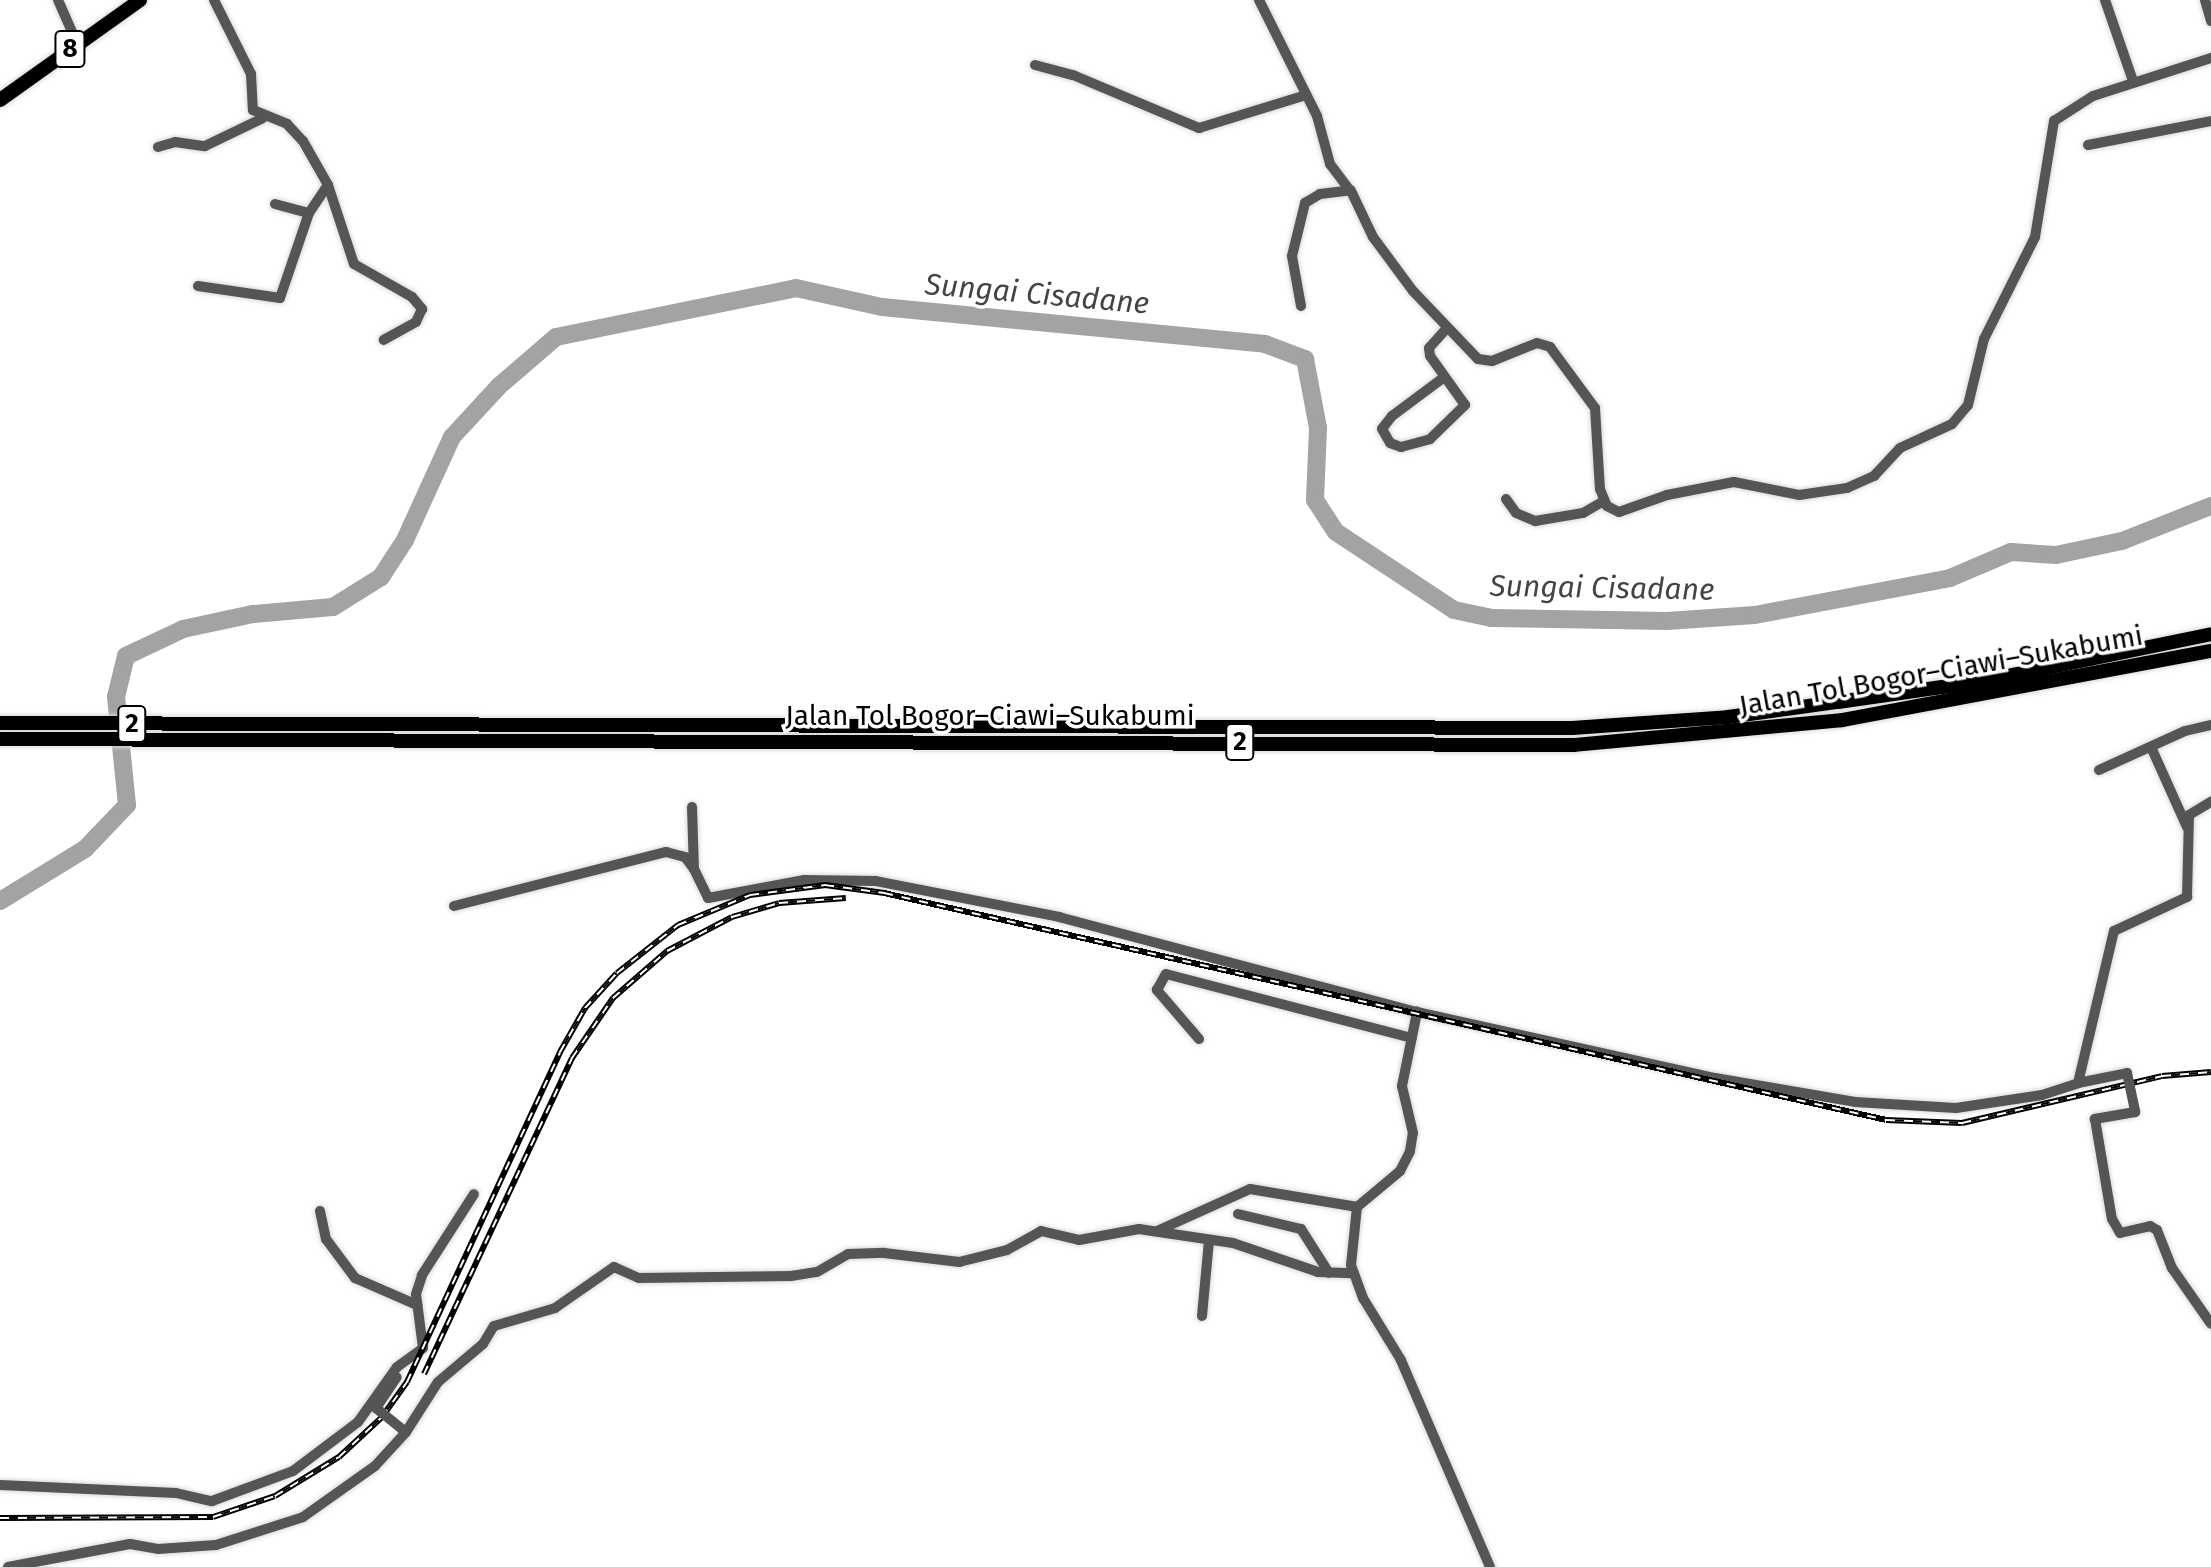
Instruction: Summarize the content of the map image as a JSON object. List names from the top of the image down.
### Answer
{
  "streets": {
    "highway": ["8", "Jalan Tol Bogor–Ciawi–Sukabumi", "2"]
  },
  "water": ["Sungai Cisadane"]
}
